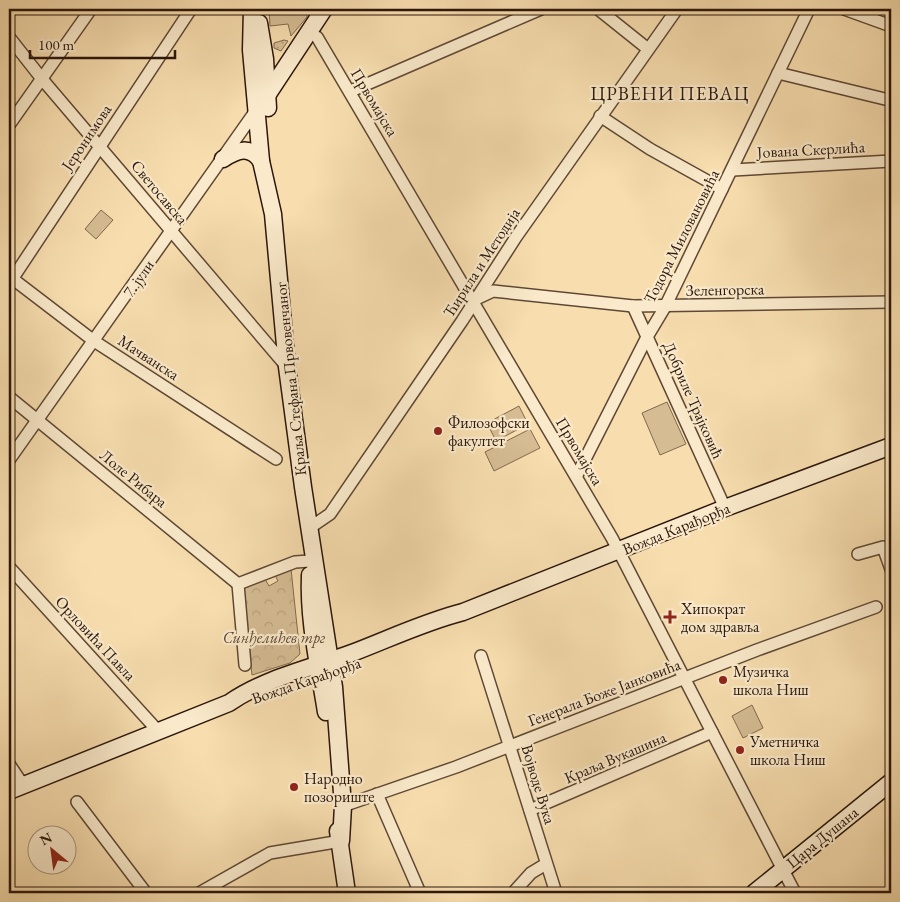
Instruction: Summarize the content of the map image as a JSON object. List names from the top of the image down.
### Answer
{
  "streets": {
    "main road": [
      "7. јули",
      "Краља Стефана Првовенчаног",
      "Вожда Карађорђа",
      "Цара Душана"
    ],
    "street": [
      "Првомајска",
      "Јеронимова",
      "Јована Скерлића",
      "Светосавска",
      "Тодора Миловановића",
      "Ћирила и Методија",
      "Зеленгорска",
      "Мачванска",
      "Добриле Трајковић",
      "Лоле Рибара",
      "Орловића Павла",
      "Генерала Боже Јанковића",
      "Краља Вукашина",
      "Војводе Вука"
    ]
  },
  "crossings": [
    ["Првомајска", "Тодора Миловановића"],
    ["Првомајска", "Ћирила и Методија"],
    ["Првомајска", "7. јули"],
    ["Првомајска", "Зеленгорска"],
    ["Првомајска", "Вожда Карађорђа"],
    ["Првомајска", "Генерала Боже Јанковића"],
    ["Првомајска", "Краља Вукашина"],
    ["Првомајска", "Цара Душана"],
    ["Јеронимова", "Светосавска"],
    ["Јеронимова", "Мачванска"],
    ["Јована Скерлића", "Тодора Миловановића"],
    ["Светосавска", "7. јули"],
    ["Светосавска", "Краља Стефана Првовенчаног"],
    ["Тодора Миловановића", "Зеленгорска"],
    ["Тодора Миловановића", "Добриле Трајковић"],
    ["Ћирила и Методија", "Зеленгорска"],
    ["Ћирила и Методија", "Краља Стефана Првовенчаног"],
    ["7. јули", "Мачванска"],
    ["7. јули", "Краља Стефана Првовенчаног"],
    ["7. јули", "Лоле Рибара"],
    ["Зеленгорска", "Добриле Трајковић"],
    ["Краља Стефана Првовенчаног", "Вожда Карађорђа"],
    ["Добриле Трајковић", "Вожда Карађорђа"],
    ["Вожда Карађорђа", "Орловића Павла"],
    ["Генерала Боже Јанковића", "Војводе Вука"],
    ["Краља Вукашина", "Војводе Вука"]
  ],
  "districts": ["ЦРВЕНИ ПЕВАЦ"],
  "parks": ["Синђелићев трг"],
  "places": {
    "other": [
      "Филозофски факултет",
      "Музичка школа Ниш",
      "Уметничка школа Ниш",
      "Народно позориште"
    ],
    "health": ["Хипократ дом здравља"]
  },
  "scale_bar": "100 m",
  "north": "top left"
}
